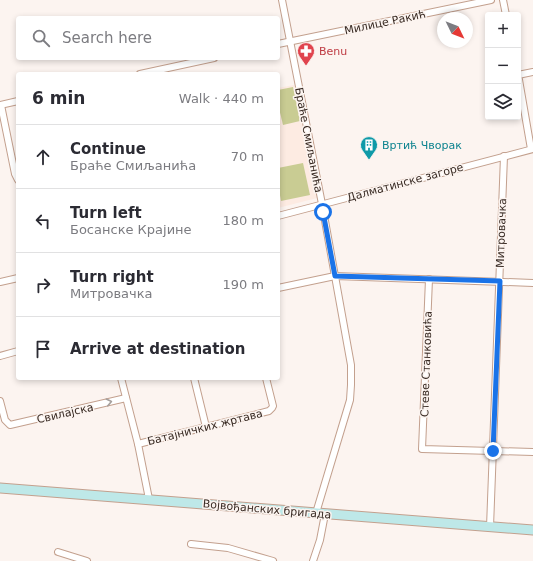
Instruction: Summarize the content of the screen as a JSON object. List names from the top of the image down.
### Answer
{
  "streets": {
    "street": [
      "Милице Ракић",
      "Браће Смиљанића",
      "Далматинске загоре",
      "Митровачка",
      "Стеве Станковића",
      "Свилајска",
      "Батајничких жртава",
      "Војвођанских бригада"
    ]
  },
  "crossings": [
    ["Милице Ракић", "Браће Смиљанића"],
    ["Браће Смиљанића", "Далматинске загоре"],
    ["Браће Смиљанића", "Војвођанских бригада"],
    ["Далматинске загоре", "Митровачка"],
    ["Митровачка", "Стеве Станковића"],
    ["Митровачка", "Војвођанских бригада"]
  ],
  "one_way": ["Свилајска"],
  "places": {
    "pharmacy": ["Benu"],
    "building": ["Вртић Чворак"]
  },
  "north": "bottom right",
  "page": {
    "map_buttons": ["+", "−"],
    "search": "Search here",
    "heading": ["6 min", "Walk · 440 m"],
    "list": [
      ["Continue", "Браће Смиљанића", "70 m"],
      ["Turn left", "Босанске Крајине", "180 m"],
      ["Turn right", "Митровачка", "190 m"],
      "Arrive at destination"
    ]
  }
}
